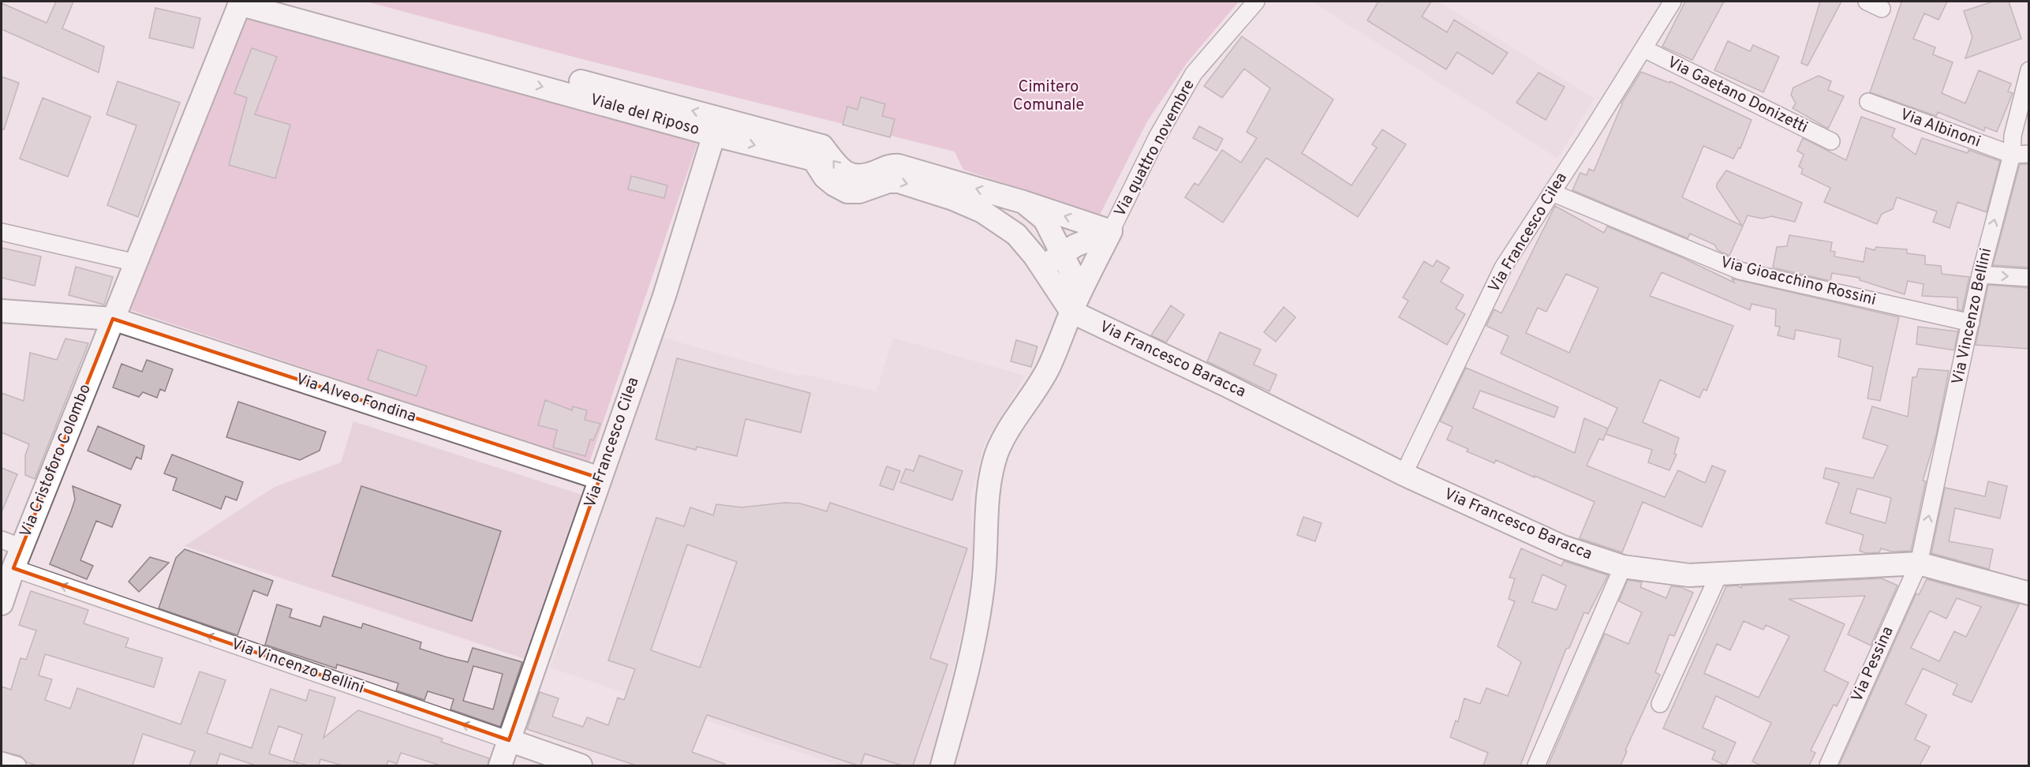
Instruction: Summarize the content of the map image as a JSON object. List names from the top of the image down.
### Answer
{
  "streets": {
    "street": [
      "Via Gaetano Donizetti",
      "Viale del Riposo",
      "Via Albinoni",
      "Via quattro novembre",
      "Via Francesco Cilea",
      "Via Gioacchino Rossini",
      "Via Vincenzo Bellini",
      "Via Francesco Baracca",
      "Via Alveo Fondina",
      "Via Cristoforo Colombo",
      "Via Pessina"
    ]
  },
  "crossings": [
    ["Via Gaetano Donizetti", "Via Francesco Cilea"],
    ["Viale del Riposo", "Via quattro novembre"],
    ["Viale del Riposo", "Via Francesco Cilea"],
    ["Viale del Riposo", "Via Francesco Baracca"],
    ["Viale del Riposo", "Via Cristoforo Colombo"],
    ["Via Albinoni", "Via Vincenzo Bellini"],
    ["Via Francesco Cilea", "Via Gioacchino Rossini"],
    ["Via Francesco Cilea", "Via Vincenzo Bellini"],
    ["Via Francesco Cilea", "Via Francesco Baracca"],
    ["Via Francesco Cilea", "Via Alveo Fondina"],
    ["Via Gioacchino Rossini", "Via Vincenzo Bellini"],
    ["Via Vincenzo Bellini", "Via Francesco Baracca"],
    ["Via Vincenzo Bellini", "Via Cristoforo Colombo"],
    ["Via Vincenzo Bellini", "Via Pessina"],
    ["Via Francesco Baracca", "Via Pessina"],
    ["Via Alveo Fondina", "Via Cristoforo Colombo"]
  ],
  "parks": ["Cimitero Comunale"]
}
